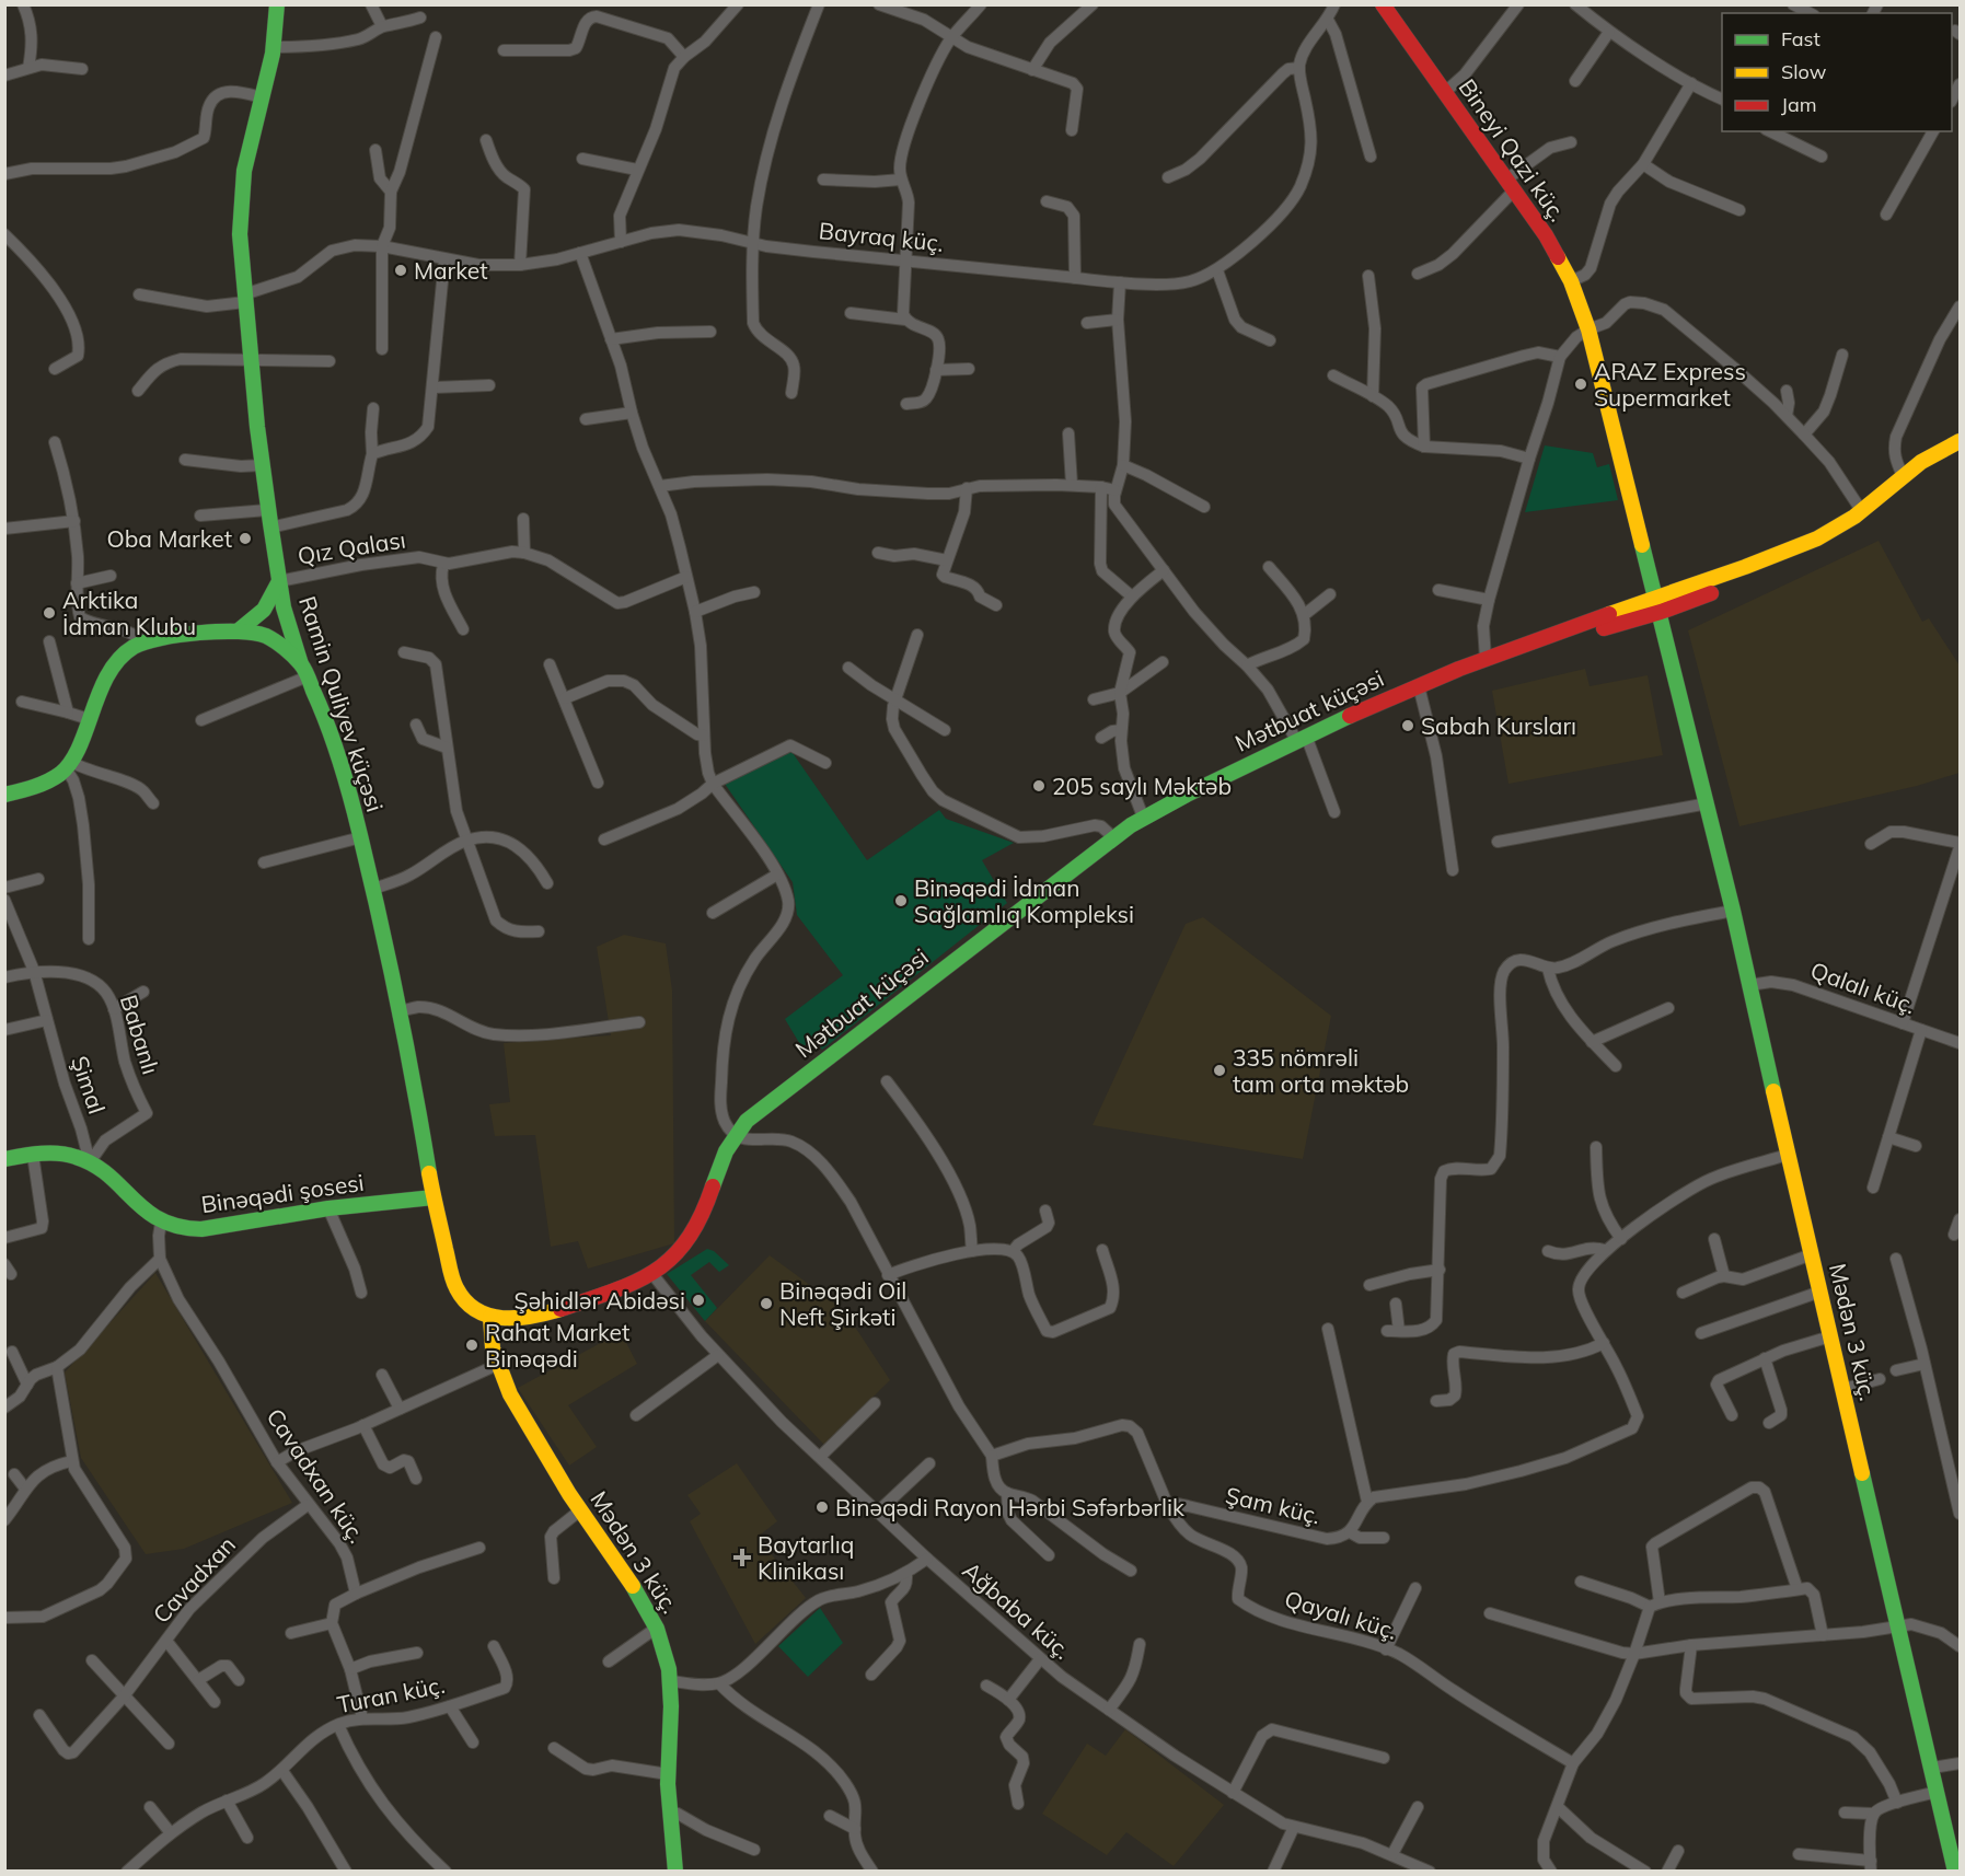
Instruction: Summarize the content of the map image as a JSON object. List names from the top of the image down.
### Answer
{
  "streets": {
    "main road": [
      "Bineyi Qazi küç.",
      "Ramin Quliyev küçəsi",
      "Mətbuat küçəsi",
      "Binəqədi şosesi",
      "Mədən 3 küç."
    ],
    "street": [
      "Bayraq küç.",
      "Qız Qalası",
      "Qalalı küç.",
      "Babanlı",
      "Şimal",
      "Cavadxan küç.",
      "Şam küç.",
      "Cavadxan",
      "Ağbaba küç.",
      "Qayalı küç.",
      "Turan küç."
    ]
  },
  "crossings": [
    ["Bineyi Qazi küç.", "Mətbuat küçəsi"],
    ["Bineyi Qazi küç.", "Mədən 3 küç."],
    ["Bayraq küç.", "Ramin Quliyev küçəsi"],
    ["Qız Qalası", "Ramin Quliyev küçəsi"],
    ["Ramin Quliyev küçəsi", "Mətbuat küçəsi"],
    ["Ramin Quliyev küçəsi", "Binəqədi şosesi"],
    ["Ramin Quliyev küçəsi", "Mədən 3 küç."],
    ["Mətbuat küçəsi", "Mədən 3 küç."],
    ["Mətbuat küçəsi", "Ağbaba küç."],
    ["Qalalı küç.", "Mədən 3 küç."],
    ["Babanlı", "Şimal"],
    ["Babanlı", "Binəqədi şosesi"],
    ["Şimal", "Binəqədi şosesi"],
    ["Binəqədi şosesi", "Cavadxan küç."],
    ["Cavadxan küç.", "Cavadxan"],
    ["Şam küç.", "Qayalı küç."]
  ],
  "places": {
    "other": [
      "Market",
      "ARAZ Express Supermarket",
      "Oba Market",
      "Arktika İdman Klubu",
      "Sabah Kursları",
      "205 saylı Məktəb",
      "Binəqədi İdman Sağlamlıq Kompleksi",
      "335 nömrəli tam orta məktəb",
      "Şəhidlər Abidəsi",
      "Binəqədi Oil Neft Şirkəti",
      "Rahat Market Binəqədi",
      "Binəqədi Rayon Hərbi Səfərbərlik"
    ],
    "health": ["Baytarlıq Klinikası"]
  },
  "legend": ["Fast", "Slow", "Jam"]
}
